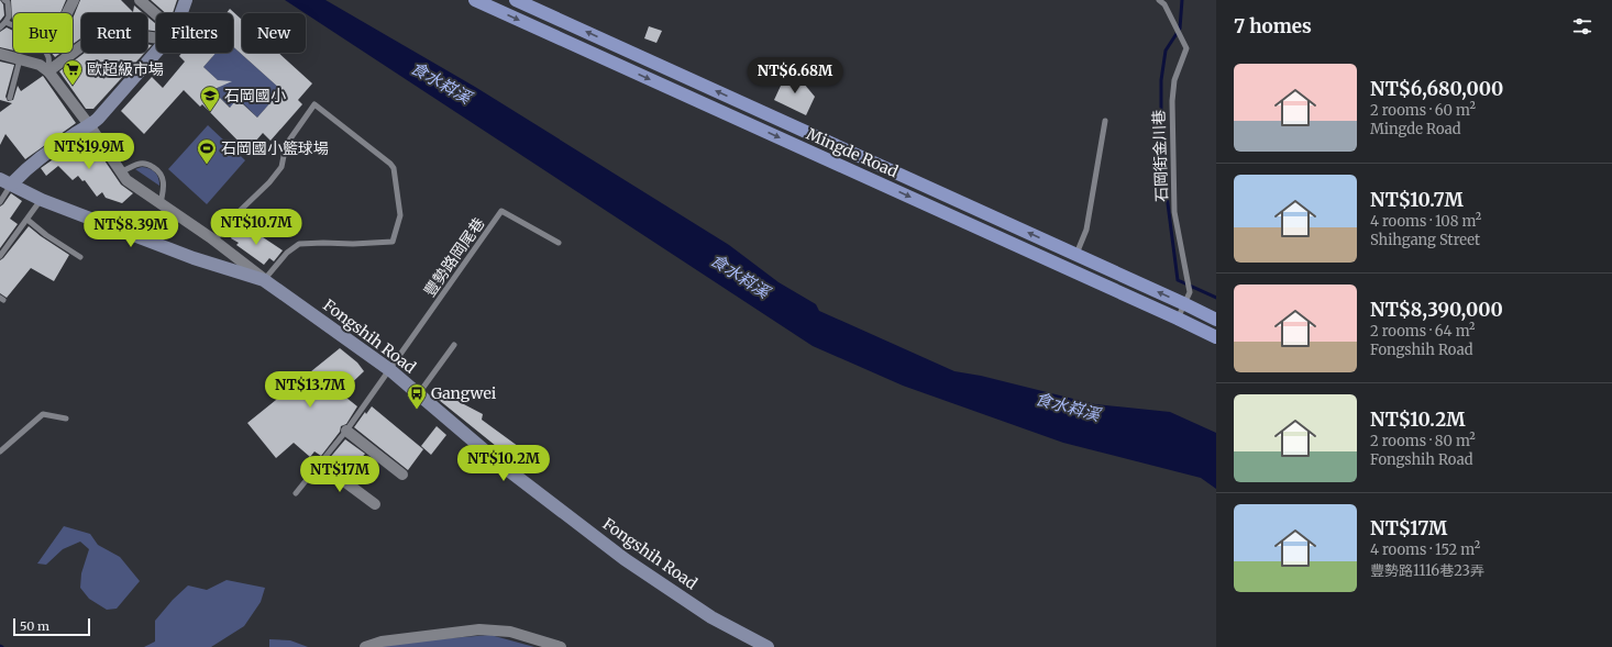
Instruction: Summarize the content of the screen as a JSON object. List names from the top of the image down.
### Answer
{
  "streets": {
    "main road": ["Mingde Road"],
    "street": ["Fongshih Road"],
    "lane": ["石岡街金川巷", "豐勢路岡尾巷"]
  },
  "crossings": [
    ["Mingde Road", "石岡街金川巷"],
    ["豐勢路岡尾巷", "Fongshih Road"]
  ],
  "water": ["食水嵙溪"],
  "places": {
    "supermarket": ["歐超級市場"],
    "school or university": ["石岡國小"],
    "sports": ["石岡國小籃球場"],
    "bus stop": ["Gangwei"]
  },
  "scale_bar": "50 m",
  "page": {
    "heading": "7 homes",
    "chip": [
      "Buy",
      "Rent",
      "Filters",
      "New"
    ],
    "list": [
      {
        "name": "NT$6,680,000",
        "note": "2 rooms · 60 m² · Mingde Road"
      },
      {
        "name": "NT$10.7M",
        "note": "4 rooms · 108 m² · Shihgang Street"
      },
      {
        "name": "NT$8,390,000",
        "note": "2 rooms · 64 m² · Fongshih Road"
      },
      {
        "name": "NT$10.2M",
        "note": "2 rooms · 80 m² · Fongshih Road"
      },
      {
        "name": "NT$17M",
        "note": "4 rooms · 152 m² · 豐勢路1116巷23弄"
      }
    ],
    "price": [
      "NT$6.68M",
      "NT$19.9M",
      "NT$10.7M",
      "NT$8.39M",
      "NT$13.7M",
      "NT$10.2M",
      "NT$17M"
    ],
    "scale": "50 m"
  }
}
